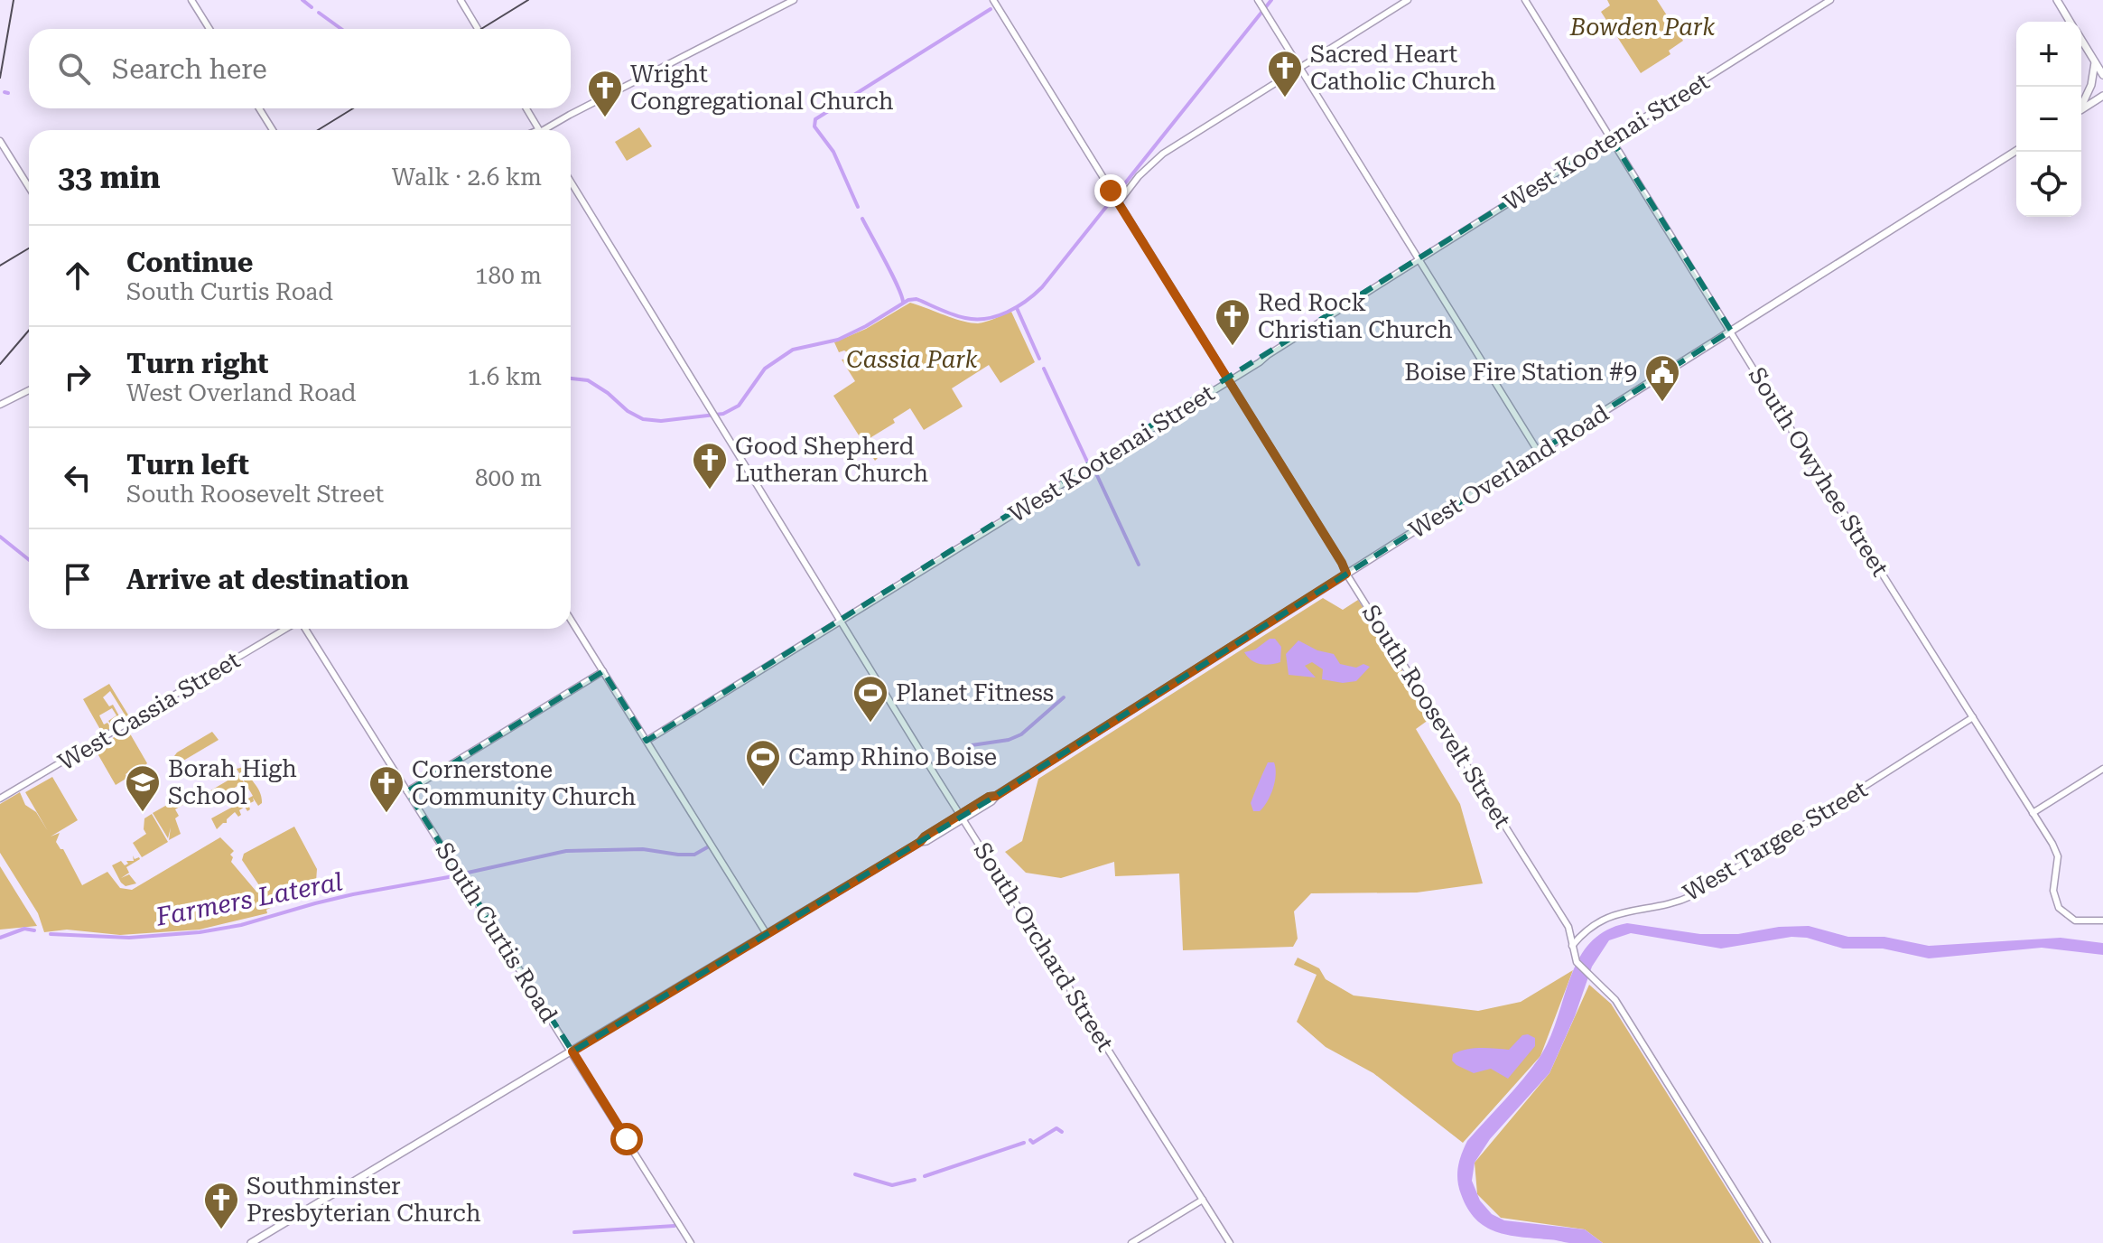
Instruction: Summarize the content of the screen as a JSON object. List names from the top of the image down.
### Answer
{
  "streets": {
    "main road": ["West Overland Road"],
    "street": [
      "West Kootenai Street",
      "South Owyhee Street",
      "West Cassia Street",
      "South Roosevelt Street",
      "West Targee Street",
      "South Curtis Road",
      "South Orchard Street"
    ]
  },
  "crossings": [
    ["West Kootenai Street", "South Owyhee Street"],
    ["West Kootenai Street", "South Roosevelt Street"],
    ["West Kootenai Street", "South Orchard Street"],
    ["West Overland Road", "South Owyhee Street"],
    ["West Overland Road", "South Roosevelt Street"],
    ["West Overland Road", "South Curtis Road"],
    ["West Overland Road", "South Orchard Street"],
    ["South Owyhee Street", "West Targee Street"],
    ["South Roosevelt Street", "West Targee Street"]
  ],
  "water": ["Farmers Lateral"],
  "parks": ["Bowden Park", "Cassia Park"],
  "places": {
    "church": [
      "Sacred Heart Catholic Church",
      "Wright Congregational Church",
      "Red Rock Christian Church",
      "Good Shepherd Lutheran Church",
      "Cornerstone Community Church",
      "Southminster Presbyterian Church"
    ],
    "public building": ["Boise Fire Station #9"],
    "sports": ["Planet Fitness", "Camp Rhino Boise"],
    "school or university": ["Borah High School"]
  },
  "page": {
    "map_buttons": ["+", "−"],
    "search": "Search here",
    "heading": ["33 min", "Walk · 2.6 km"],
    "list": [
      ["Continue", "South Curtis Road", "180 m"],
      ["Turn right", "West Overland Road", "1.6 km"],
      ["Turn left", "South Roosevelt Street", "800 m"],
      "Arrive at destination"
    ]
  }
}
